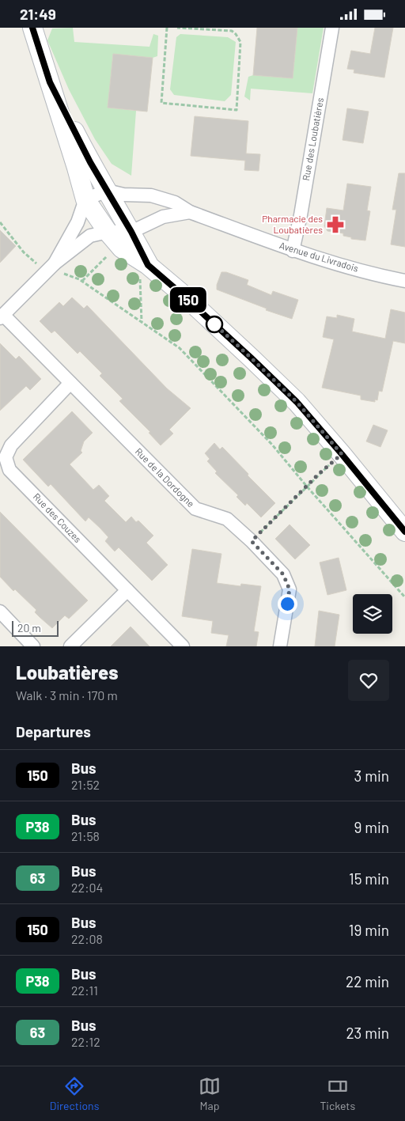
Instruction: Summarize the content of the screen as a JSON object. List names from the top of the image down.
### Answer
{
  "streets": {
    "street": [
      "Rue des Loubatières",
      "Avenue du Livradois",
      "Rue de la Dordogne",
      "Rue des Couzes"
    ]
  },
  "crossings": [
    ["Rue des Loubatières", "Avenue du Livradois"],
    ["Rue de la Dordogne", "Rue des Couzes"]
  ],
  "places": {
    "pharmacy": ["Pharmacie des Loubatières"]
  },
  "lines": ["bus line 150"],
  "scale_bar": "20 m",
  "page": {
    "status": "21:49",
    "on_map": "150",
    "scale": "20 m",
    "heading": [
      ["Loubatières", "Walk · 3 min · 170 m"],
      "Departures"
    ],
    "list": [
      {
        "mark": "150",
        "name": "Bus",
        "note": "21:52",
        "value": "3 min"
      },
      {
        "mark": "P38",
        "name": "Bus",
        "note": "21:58",
        "value": "9 min"
      },
      {
        "mark": "63",
        "name": "Bus",
        "note": "22:04",
        "value": "15 min"
      },
      {
        "mark": "150",
        "name": "Bus",
        "note": "22:08",
        "value": "19 min"
      },
      {
        "mark": "P38",
        "name": "Bus",
        "note": "22:11",
        "value": "22 min"
      },
      {
        "mark": "63",
        "name": "Bus",
        "note": "22:12",
        "value": "23 min"
      }
    ],
    "tabs": ["Directions", "Map", "Tickets"]
  }
}
